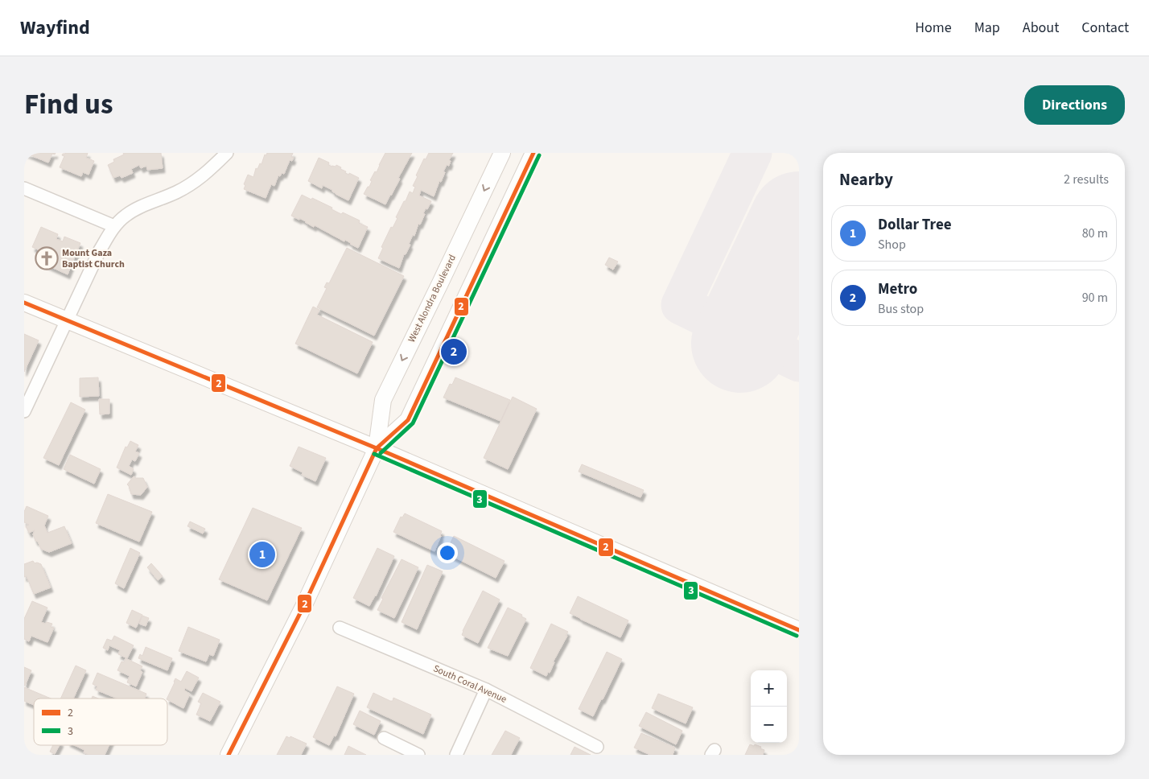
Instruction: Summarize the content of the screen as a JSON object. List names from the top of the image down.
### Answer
{
  "streets": {
    "main road": ["West Alondra Boulevard"],
    "street": ["South Coral Avenue"]
  },
  "places": {
    "church": ["Mount Gaza Baptist Church"]
  },
  "lines": ["transit line 2", "transit line 3"],
  "legend": ["2", "3"],
  "page": {
    "header": "Wayfind",
    "nav": [
      "Home",
      "Map",
      "About",
      "Contact"
    ],
    "title": "Find us",
    "buttons": "Directions",
    "heading": ["Nearby", "2 results"],
    "list": [
      {
        "mark": "1",
        "name": "Dollar Tree",
        "note": "Shop",
        "value": "80 m"
      },
      {
        "mark": "2",
        "name": "Metro",
        "note": "Bus stop",
        "value": "90 m"
      }
    ],
    "pins": ["2", "1"],
    "map_buttons": ["+", "−"]
  }
}
